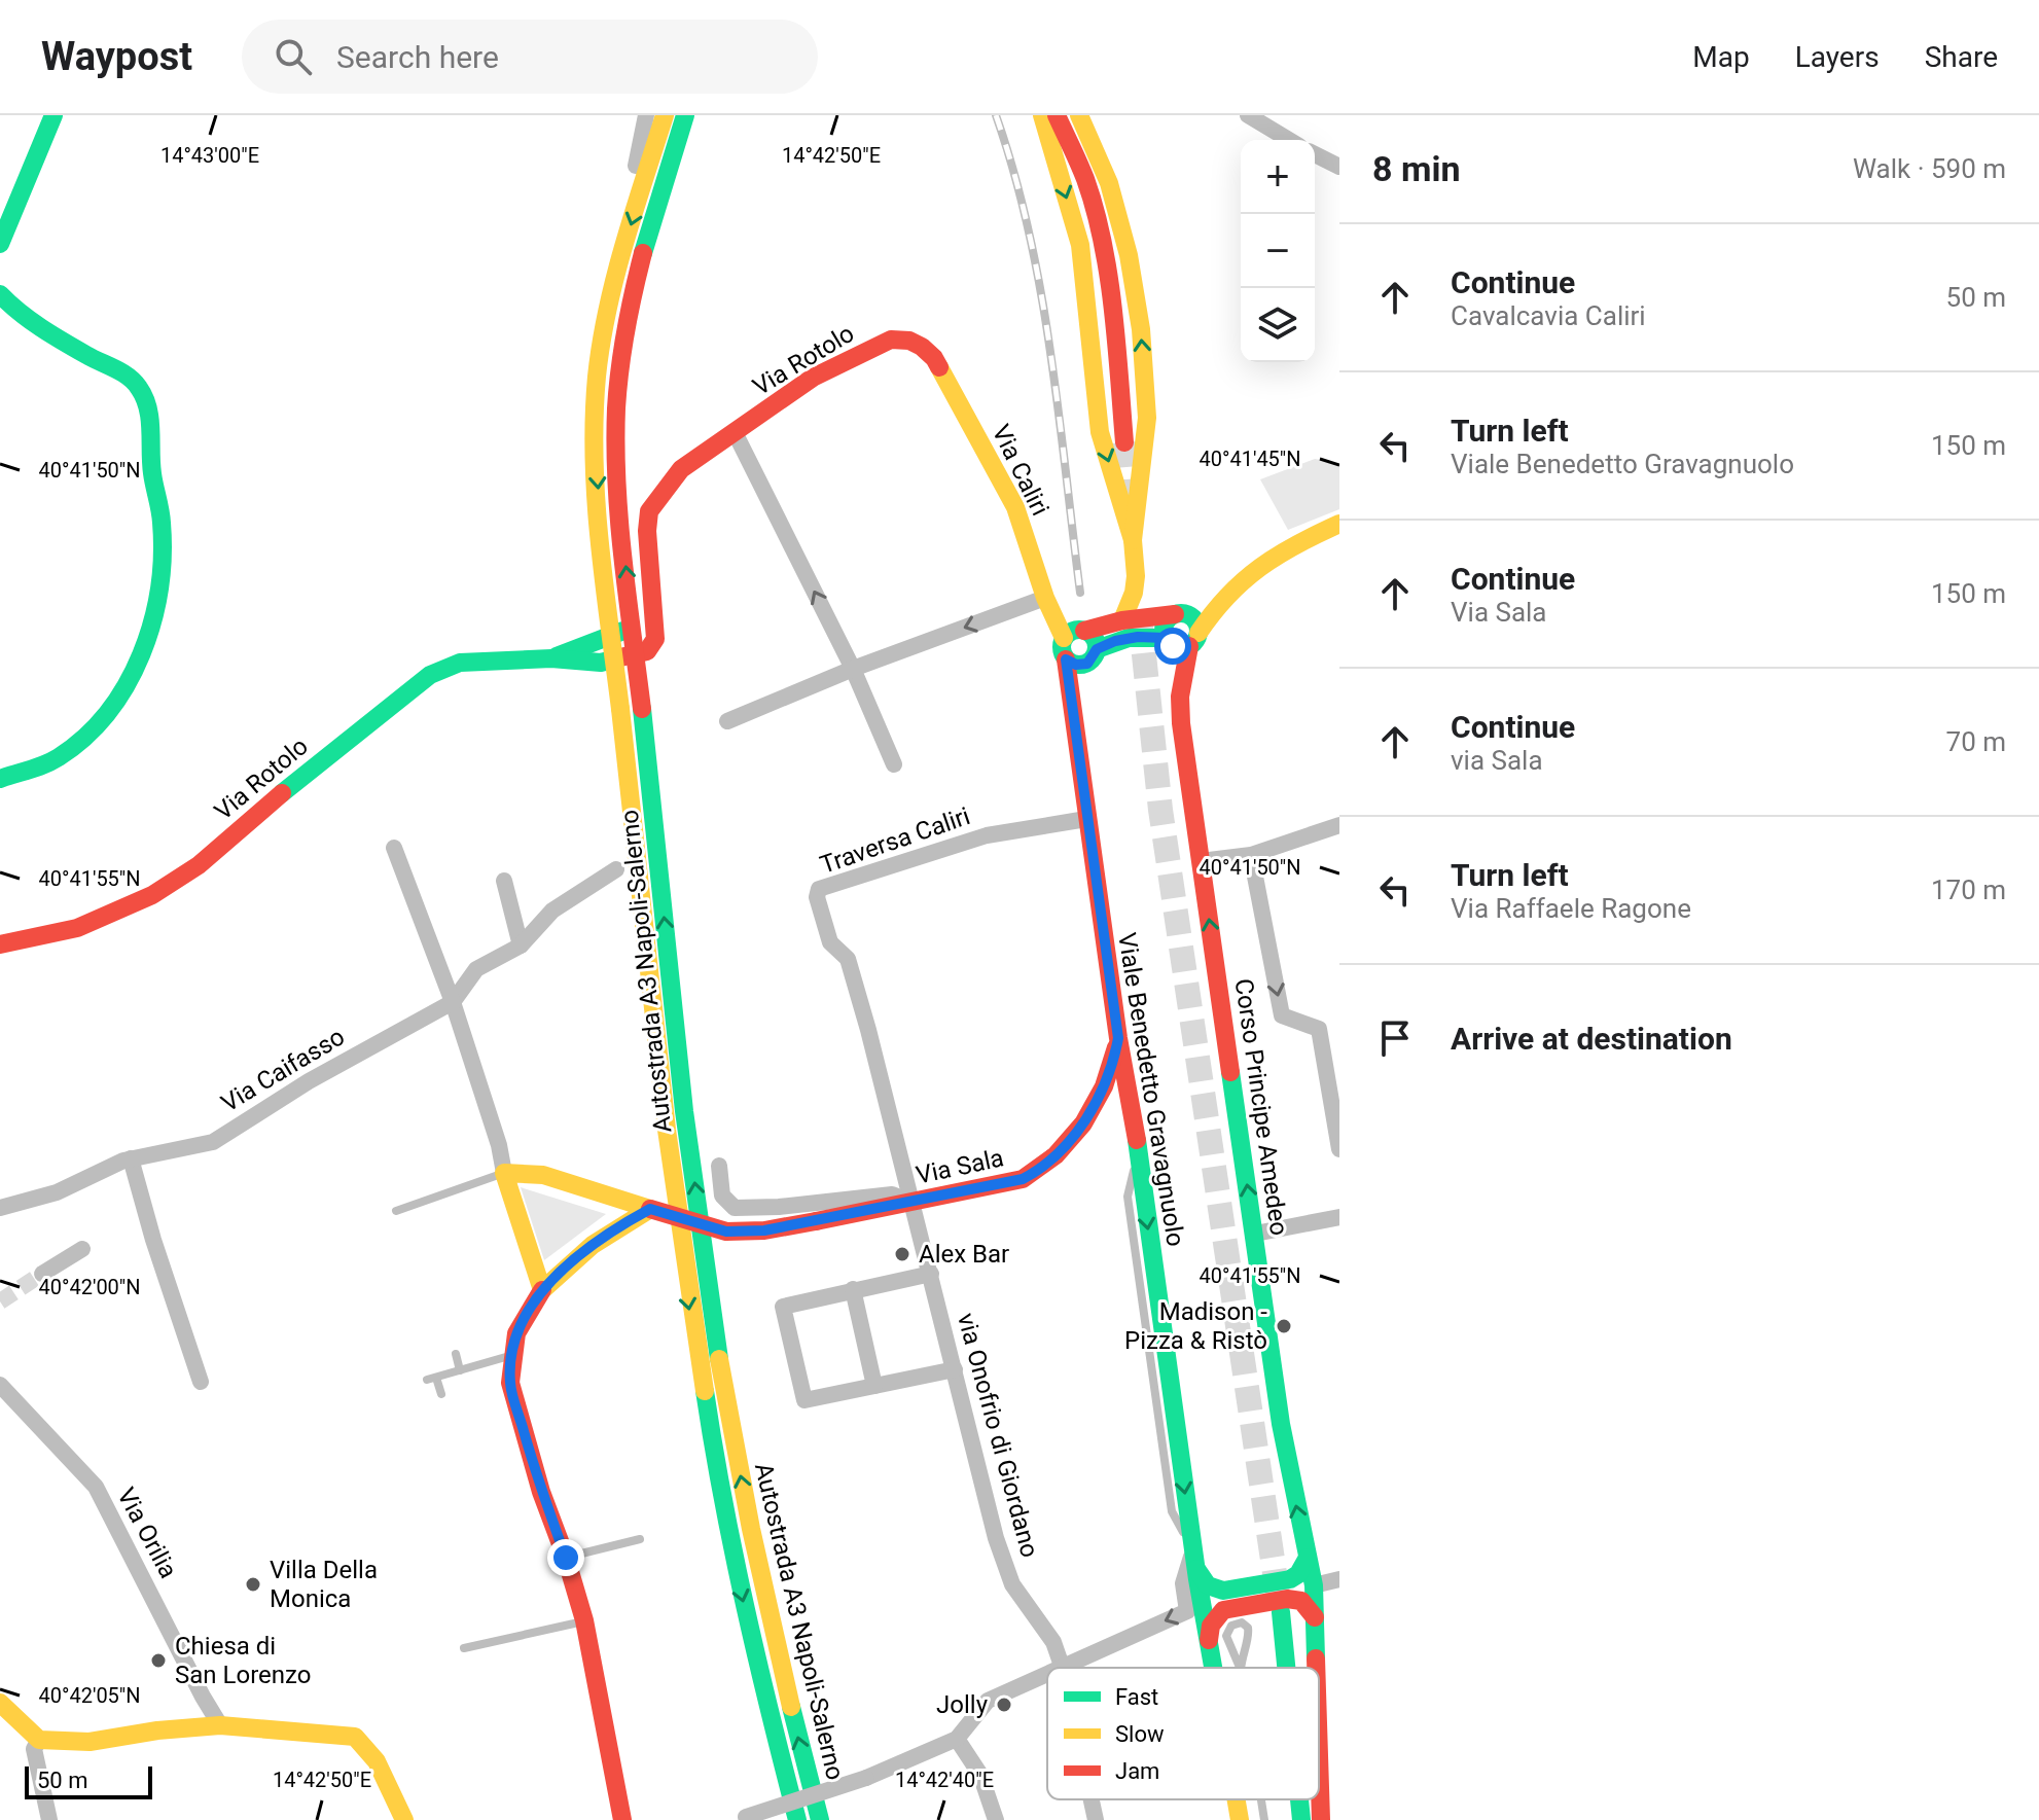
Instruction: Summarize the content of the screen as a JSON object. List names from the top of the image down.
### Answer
{
  "streets": {
    "main road": [
      "Via Rotolo",
      "Via Caliri",
      "Autostrada A3 Napoli-Salerno",
      "Viale Benedetto Gravagnuolo",
      "Corso Principe Amedeo",
      "Via Sala"
    ],
    "street": [
      "Traversa Caliri",
      "Via Caifasso",
      "via Onofrio di Giordano",
      "Via Orilia"
    ]
  },
  "crossings": [
    ["Via Rotolo", "Via Caliri"],
    ["Via Caliri", "Viale Benedetto Gravagnuolo"],
    ["Traversa Caliri", "Viale Benedetto Gravagnuolo"],
    ["Traversa Caliri", "via Onofrio di Giordano"],
    ["Viale Benedetto Gravagnuolo", "Via Sala"],
    ["Via Sala", "via Onofrio di Giordano"]
  ],
  "one_way": ["Viale Benedetto Gravagnuolo", "Corso Principe Amedeo"],
  "places": [
    "Alex Bar",
    "Madison - Pizza & Ristò",
    "Villa Della Monica",
    "Chiesa di San Lorenzo",
    "Jolly"
  ],
  "legend": ["Fast", "Slow", "Jam"],
  "scale_bar": "50 m",
  "page": {
    "header": "Waypost",
    "search": "Search here",
    "nav": ["Map", "Layers", "Share"],
    "heading": ["8 min", "Walk · 590 m"],
    "map_buttons": ["+", "−"],
    "list": [
      ["Continue", "Cavalcavia Caliri", "50 m"],
      ["Turn left", "Viale Benedetto Gravagnuolo", "150 m"],
      ["Continue", "Via Sala", "150 m"],
      ["Continue", "via Sala", "70 m"],
      ["Turn left", "Via Raffaele Ragone", "170 m"],
      "Arrive at destination"
    ],
    "scale": "50 m"
  },
  "coordinates": [
    "14°43'00\"E",
    "14°42'50\"E",
    "40°41'45\"N",
    "40°41'50\"N",
    "40°41'55\"N",
    "40°42'00\"N",
    "40°42'05\"N",
    "14°42'40\"E"
  ]
}
